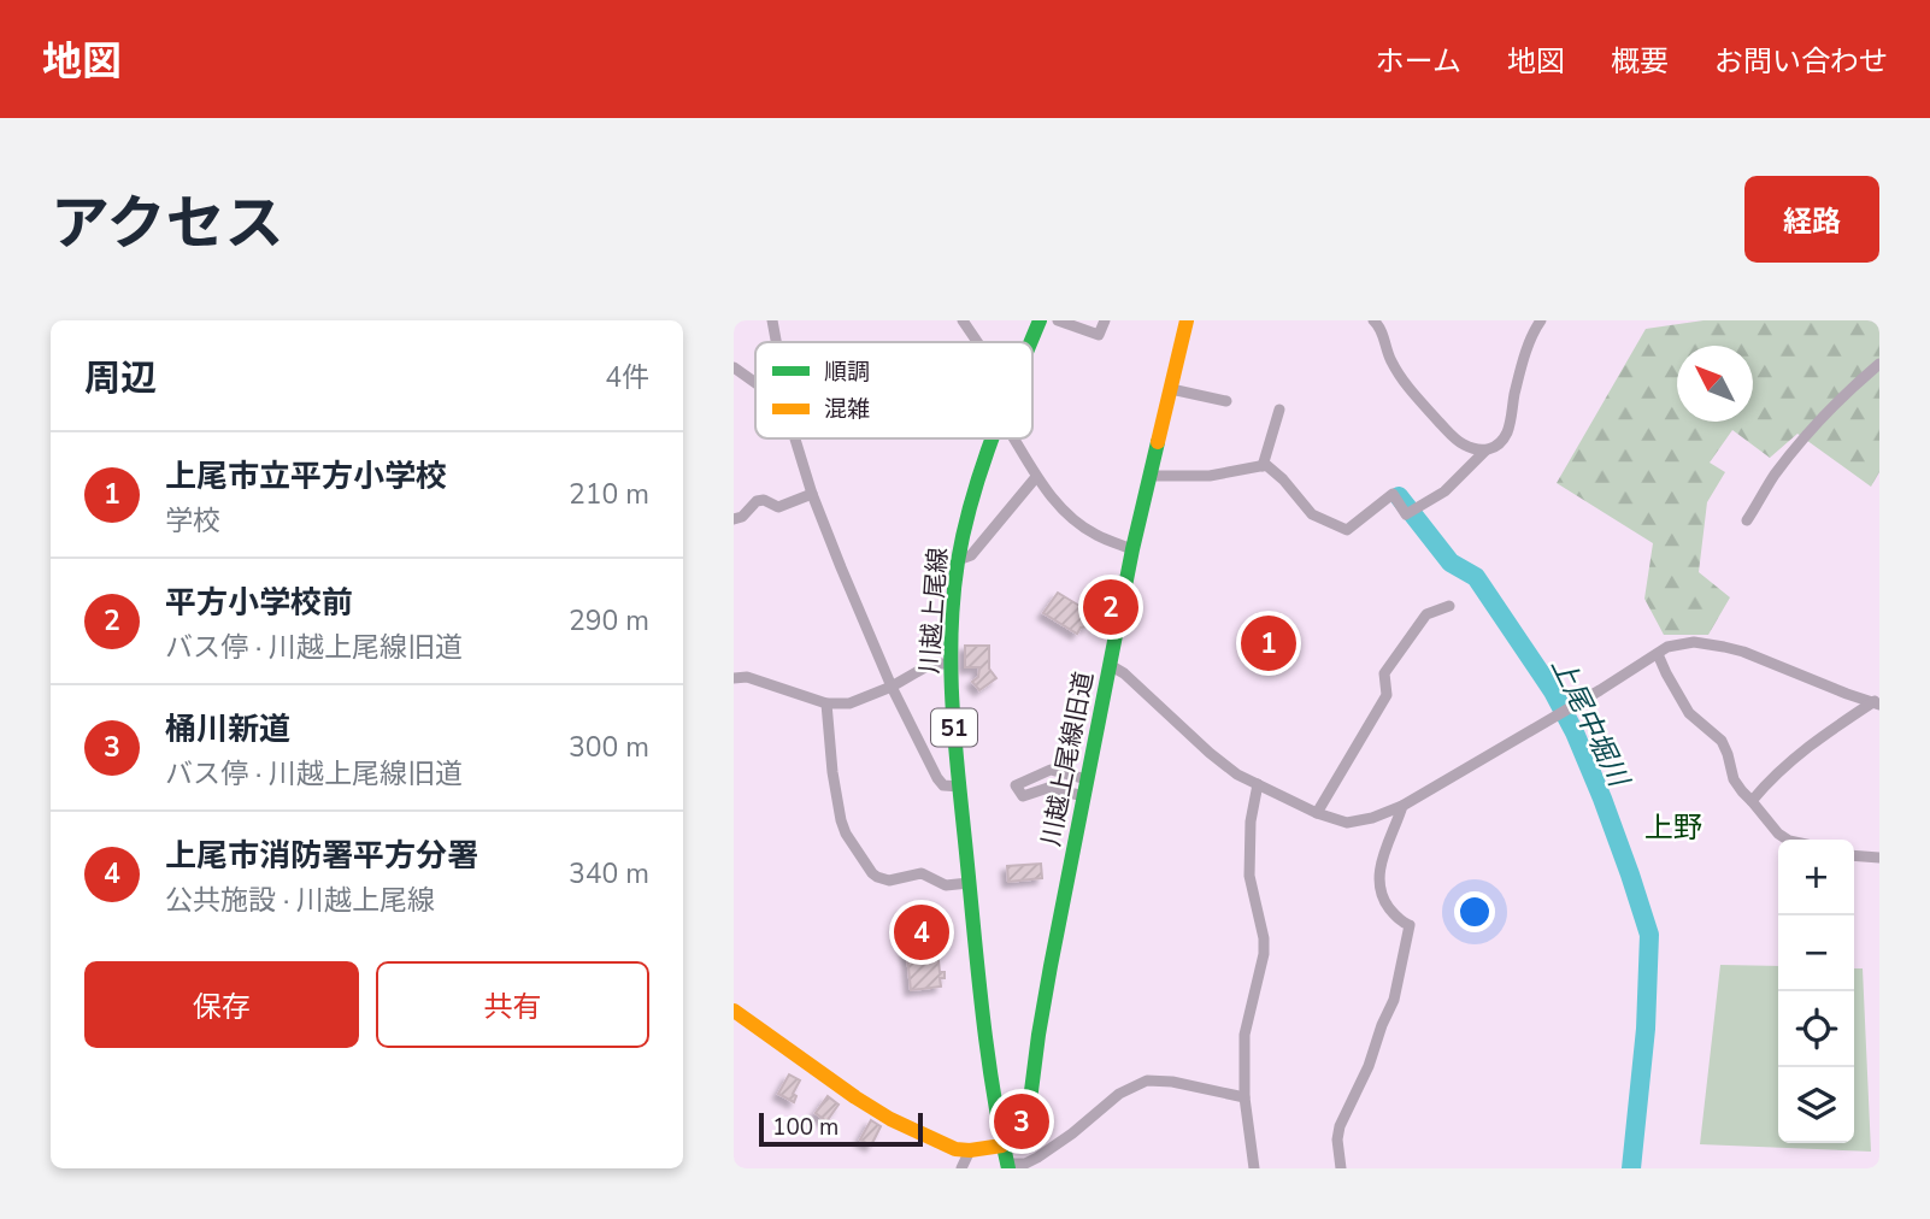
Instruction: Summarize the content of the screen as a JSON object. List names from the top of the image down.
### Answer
{
  "streets": {
    "main road": ["川越上尾線", "51", "川越上尾線旧道"]
  },
  "crossings": [
    ["川越上尾線", "川越上尾線旧道"]
  ],
  "districts": ["上野"],
  "water": ["上尾中堀川"],
  "legend": ["順調", "混雑"],
  "scale_bar": "100 m",
  "north": "top left",
  "page": {
    "header": "地図",
    "nav": [
      "ホーム",
      "地図",
      "概要",
      "お問い合わせ"
    ],
    "title": "アクセス",
    "buttons": [
      "経路",
      ["保存", "共有"]
    ],
    "heading": ["周辺", "4件"],
    "list": [
      {
        "mark": "1",
        "name": "上尾市立平方小学校",
        "note": "学校",
        "value": "210 m"
      },
      {
        "mark": "2",
        "name": "平方小学校前",
        "note": "バス停 · 川越上尾線旧道",
        "value": "290 m"
      },
      {
        "mark": "3",
        "name": "桶川新道",
        "note": "バス停 · 川越上尾線旧道",
        "value": "300 m"
      },
      {
        "mark": "4",
        "name": "上尾市消防署平方分署",
        "note": "公共施設 · 川越上尾線",
        "value": "340 m"
      }
    ],
    "pins": [
      "2",
      "1",
      "4",
      "3"
    ],
    "map_buttons": ["+", "−"],
    "scale": "100 m"
  }
}
